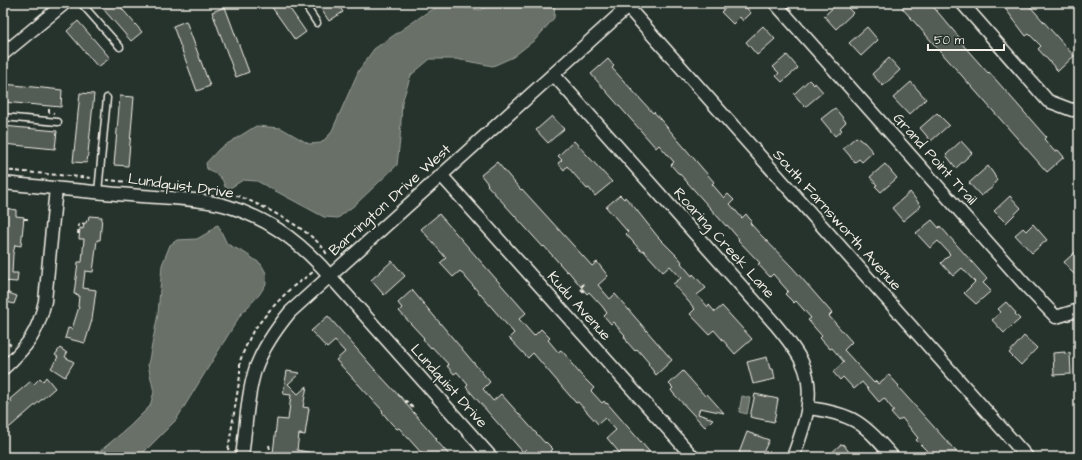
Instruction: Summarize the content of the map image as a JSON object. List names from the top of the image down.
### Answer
{
  "streets": {
    "street": [
      "Grand Point Trail",
      "Lundquist Drive",
      "Barrington Drive West",
      "South Farnsworth Avenue",
      "Roaring Creek Lane",
      "Kudu Avenue"
    ]
  },
  "crossings": [
    ["Lundquist Drive", "Barrington Drive West"],
    ["Barrington Drive West", "South Farnsworth Avenue"],
    ["Barrington Drive West", "Roaring Creek Lane"],
    ["Barrington Drive West", "Kudu Avenue"]
  ],
  "scale_bar": "50 m"
}
